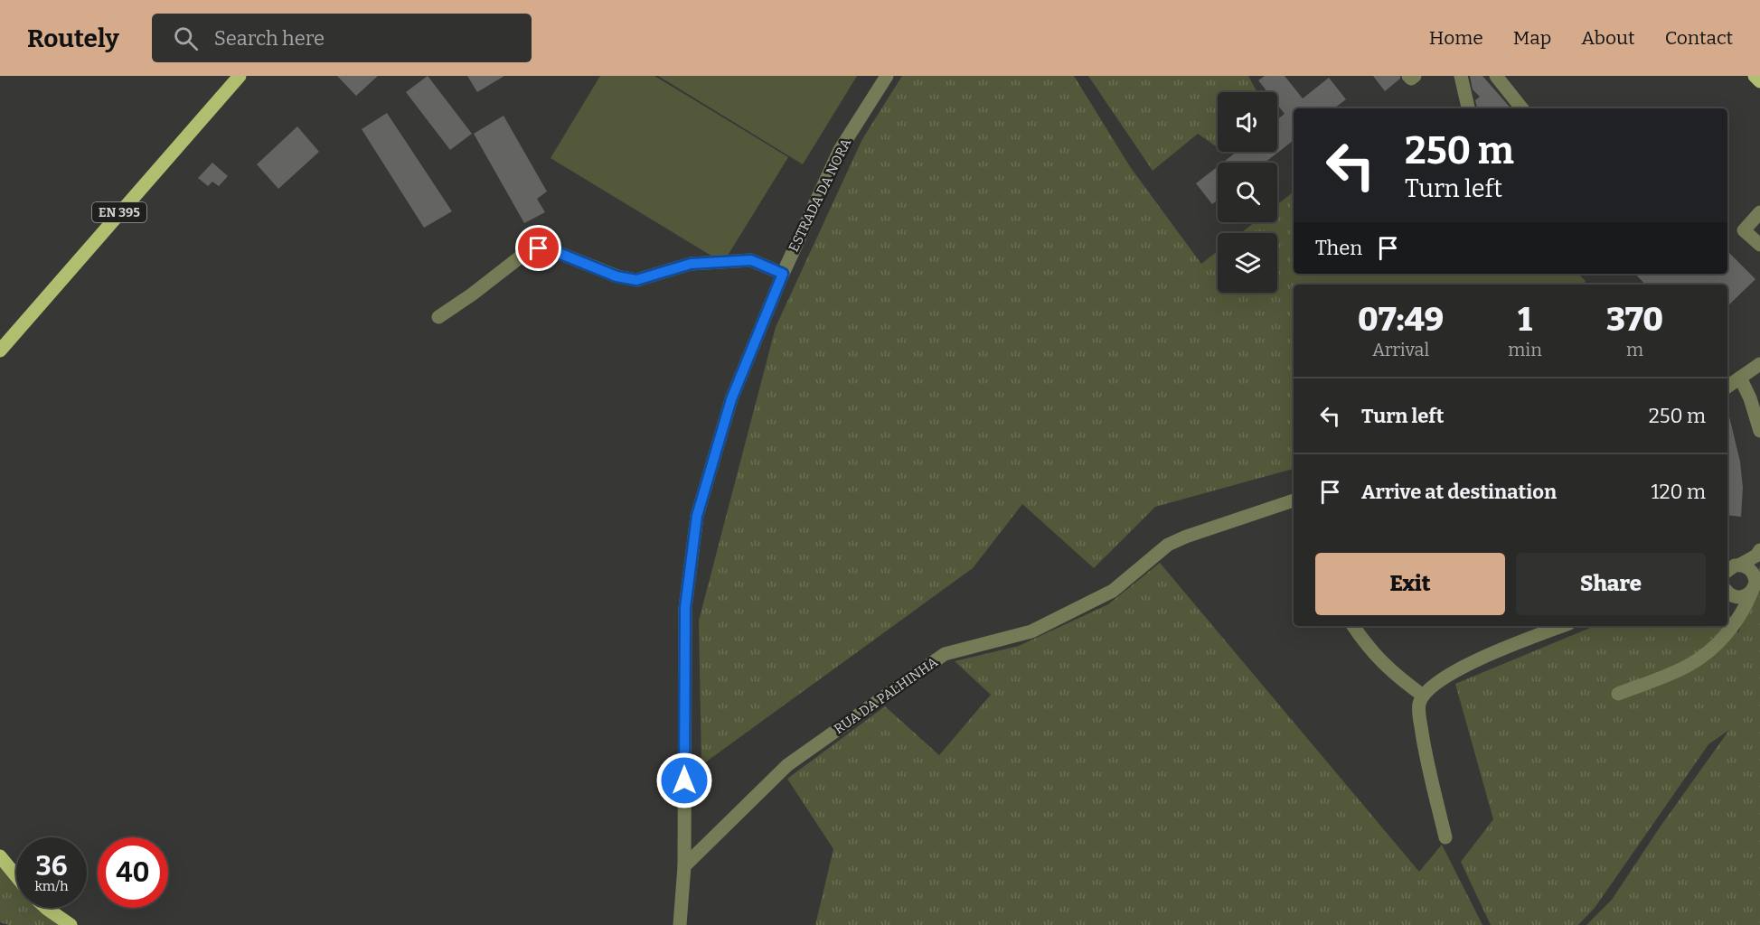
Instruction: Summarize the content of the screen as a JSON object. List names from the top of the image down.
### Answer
{
  "streets": {
    "main road": ["EN 395"],
    "street": ["ESTRADA DA NORA", "RUA DA PALHINHA"]
  },
  "crossings": [
    ["ESTRADA DA NORA", "RUA DA PALHINHA"]
  ],
  "page": {
    "header": "Routely",
    "search": "Search here",
    "nav": [
      "Home",
      "Map",
      "About",
      "Contact"
    ],
    "turn": ["250 m", "Turn left"],
    "then": "Then",
    "eta": [
      "07:49",
      "Arrival",
      "1",
      "min",
      "370",
      "m"
    ],
    "list": [
      {
        "name": "Turn left",
        "value": "250 m"
      },
      {
        "name": "Arrive at destination",
        "value": "120 m"
      }
    ],
    "buttons": ["Exit", "Share"],
    "speed": "36 km/h",
    "limit": "40"
  }
}
